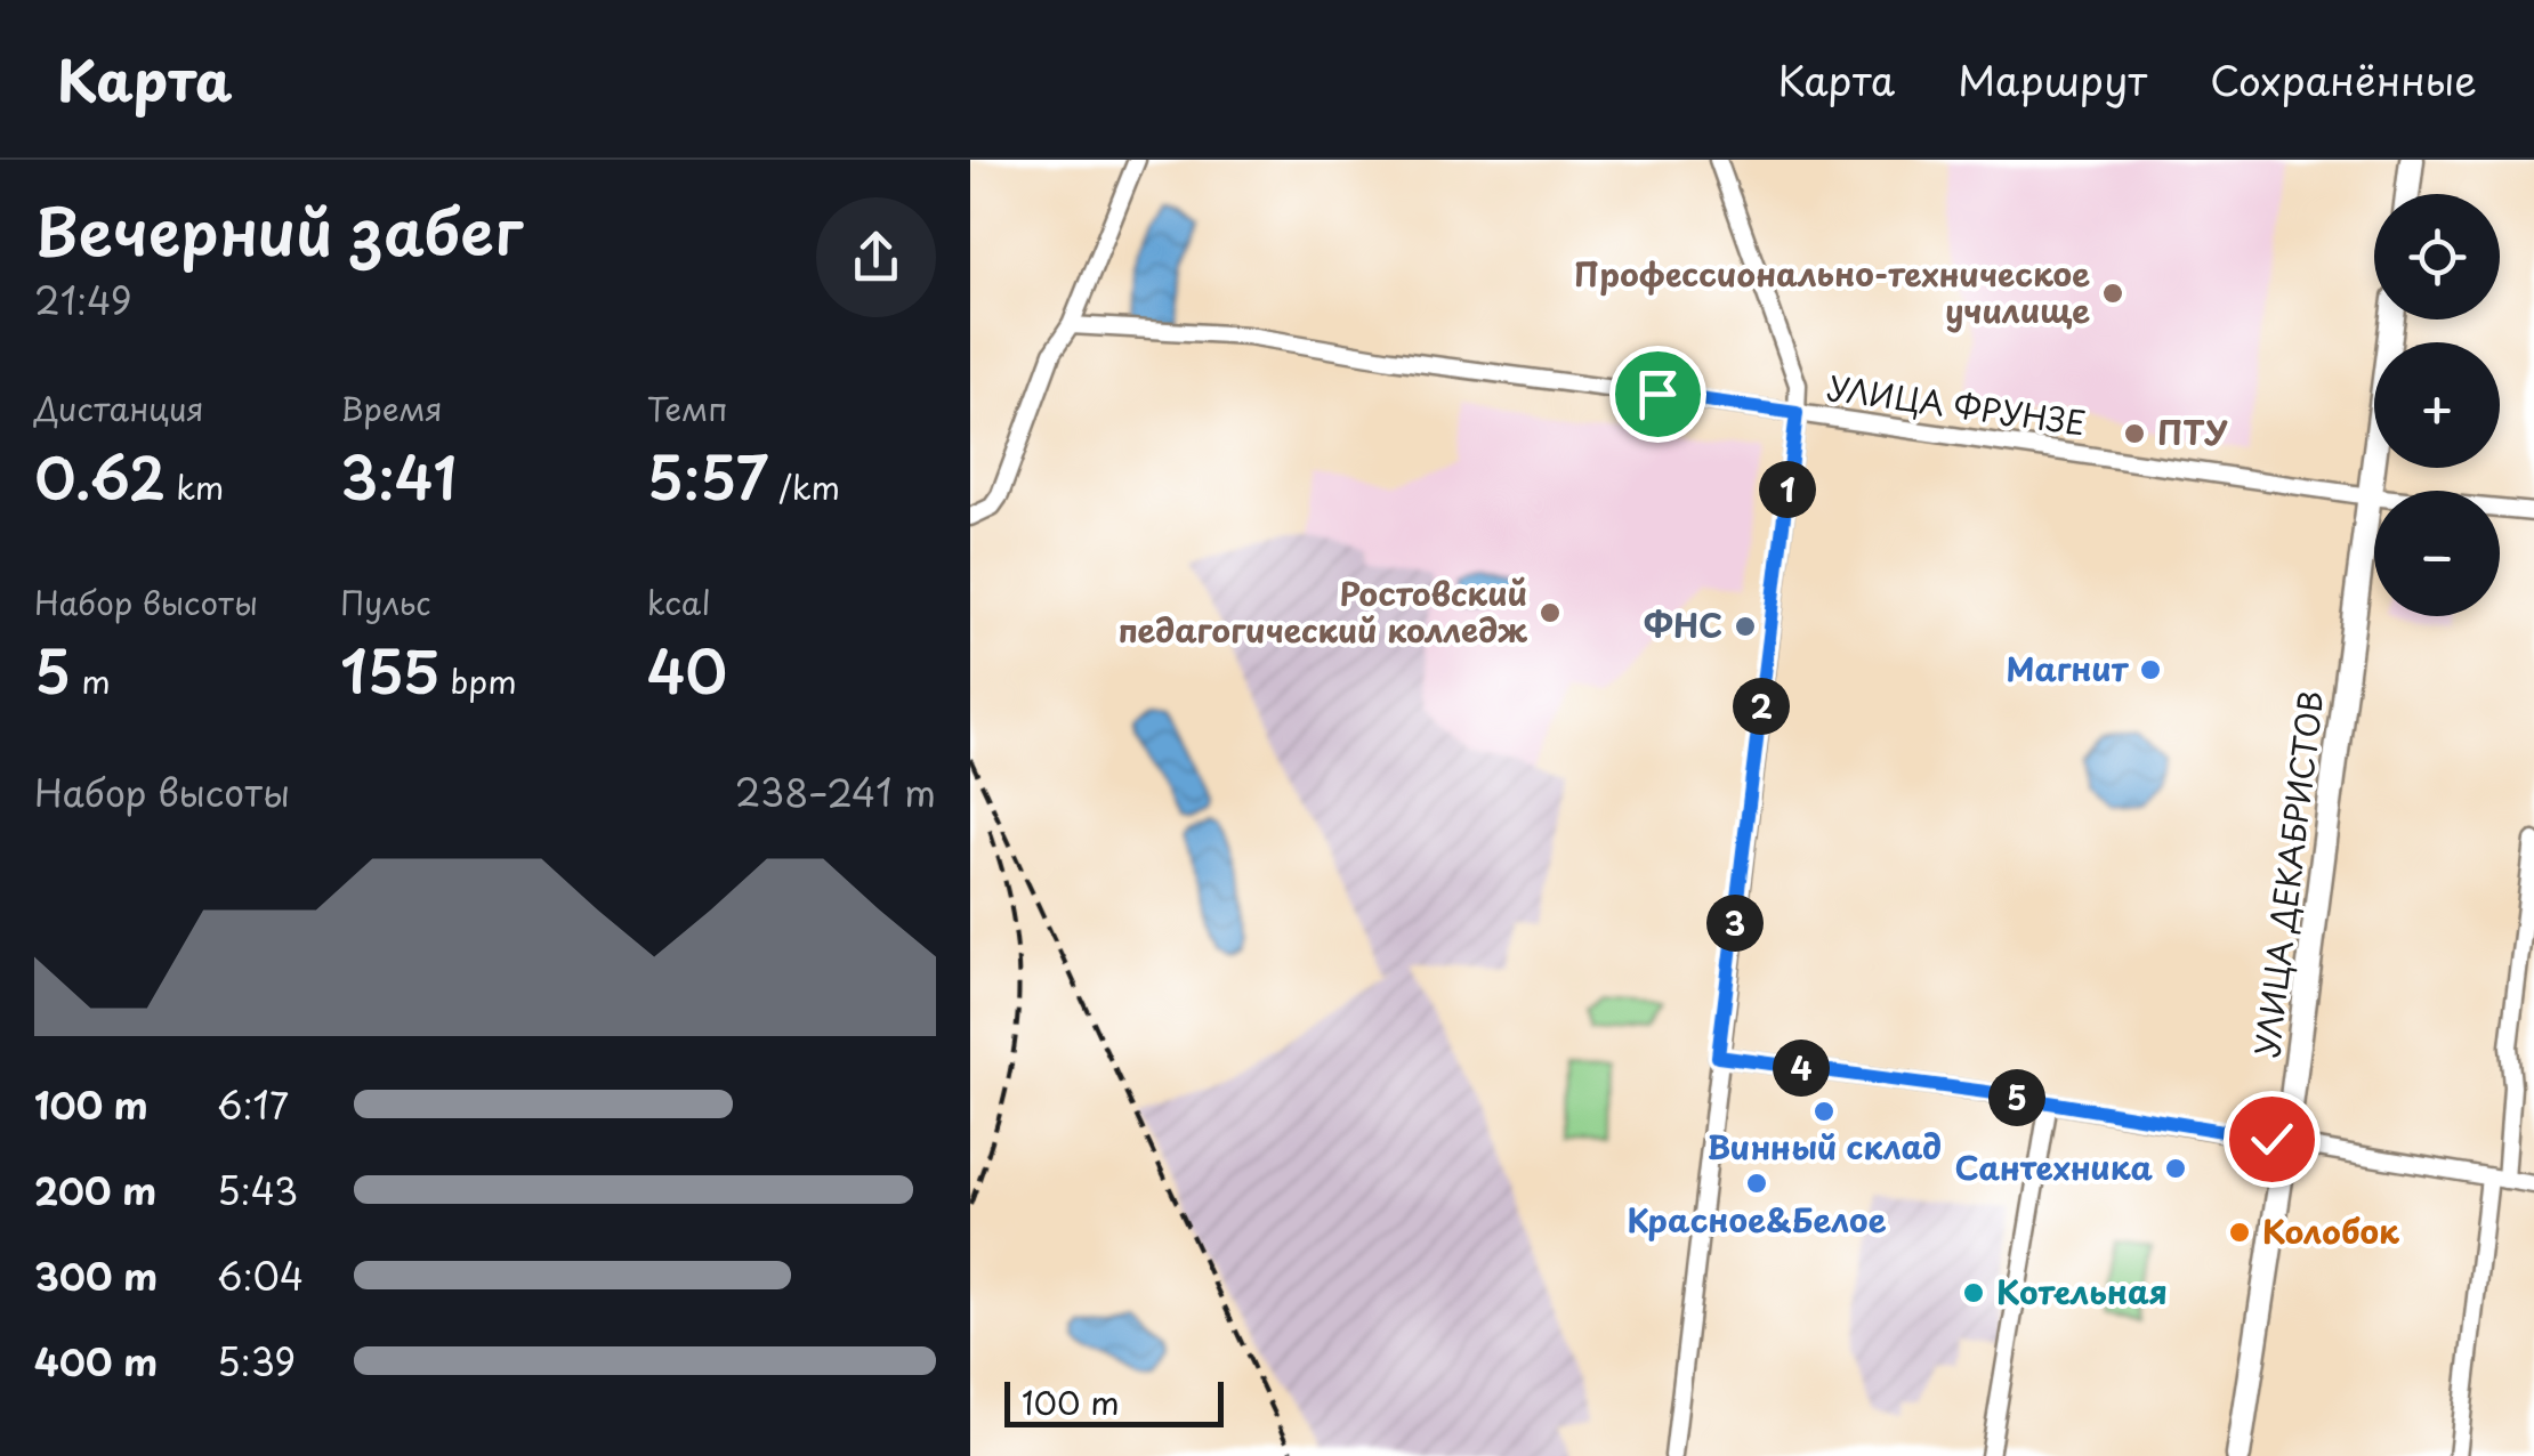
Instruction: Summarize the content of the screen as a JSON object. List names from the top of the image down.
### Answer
{
  "streets": {
    "street": ["УЛИЦА ФРУНЗЕ", "УЛИЦА ДЕКАБРИСТОВ"]
  },
  "crossings": [
    ["УЛИЦА ФРУНЗЕ", "УЛИЦА ДЕКАБРИСТОВ"]
  ],
  "places": [
    "Профессионально-техническое училище",
    "ПТУ",
    "Ростовский педагогический колледж",
    "ФНС",
    "Магнит",
    "Винный склад",
    "Сантехника",
    "Красное&Белое",
    "Колобок",
    "Котельная"
  ],
  "scale_bar": "100 m",
  "page": {
    "header": "Карта",
    "nav": ["Карта", "Маршрут", "Сохранённые"],
    "heading": ["Вечерний забег", "21:49"],
    "map_buttons": ["+", "−"],
    "stats": [
      ["Дистанция", "0.62 km"],
      ["Время", "3:41"],
      ["Темп", "5:57 /km"],
      ["Набор высоты", "5 m"],
      ["Пульс", "155 bpm"],
      ["kcal", "40"]
    ],
    "pins": [
      "1",
      "2",
      "3",
      "4",
      "5"
    ],
    "chart": ["Набор высоты", "238–241 m"],
    "list": [
      {
        "name": "100 m",
        "note": "6:17"
      },
      {
        "name": "200 m",
        "note": "5:43"
      },
      {
        "name": "300 m",
        "note": "6:04"
      },
      {
        "name": "400 m",
        "note": "5:39"
      }
    ],
    "scale": "100 m"
  }
}
